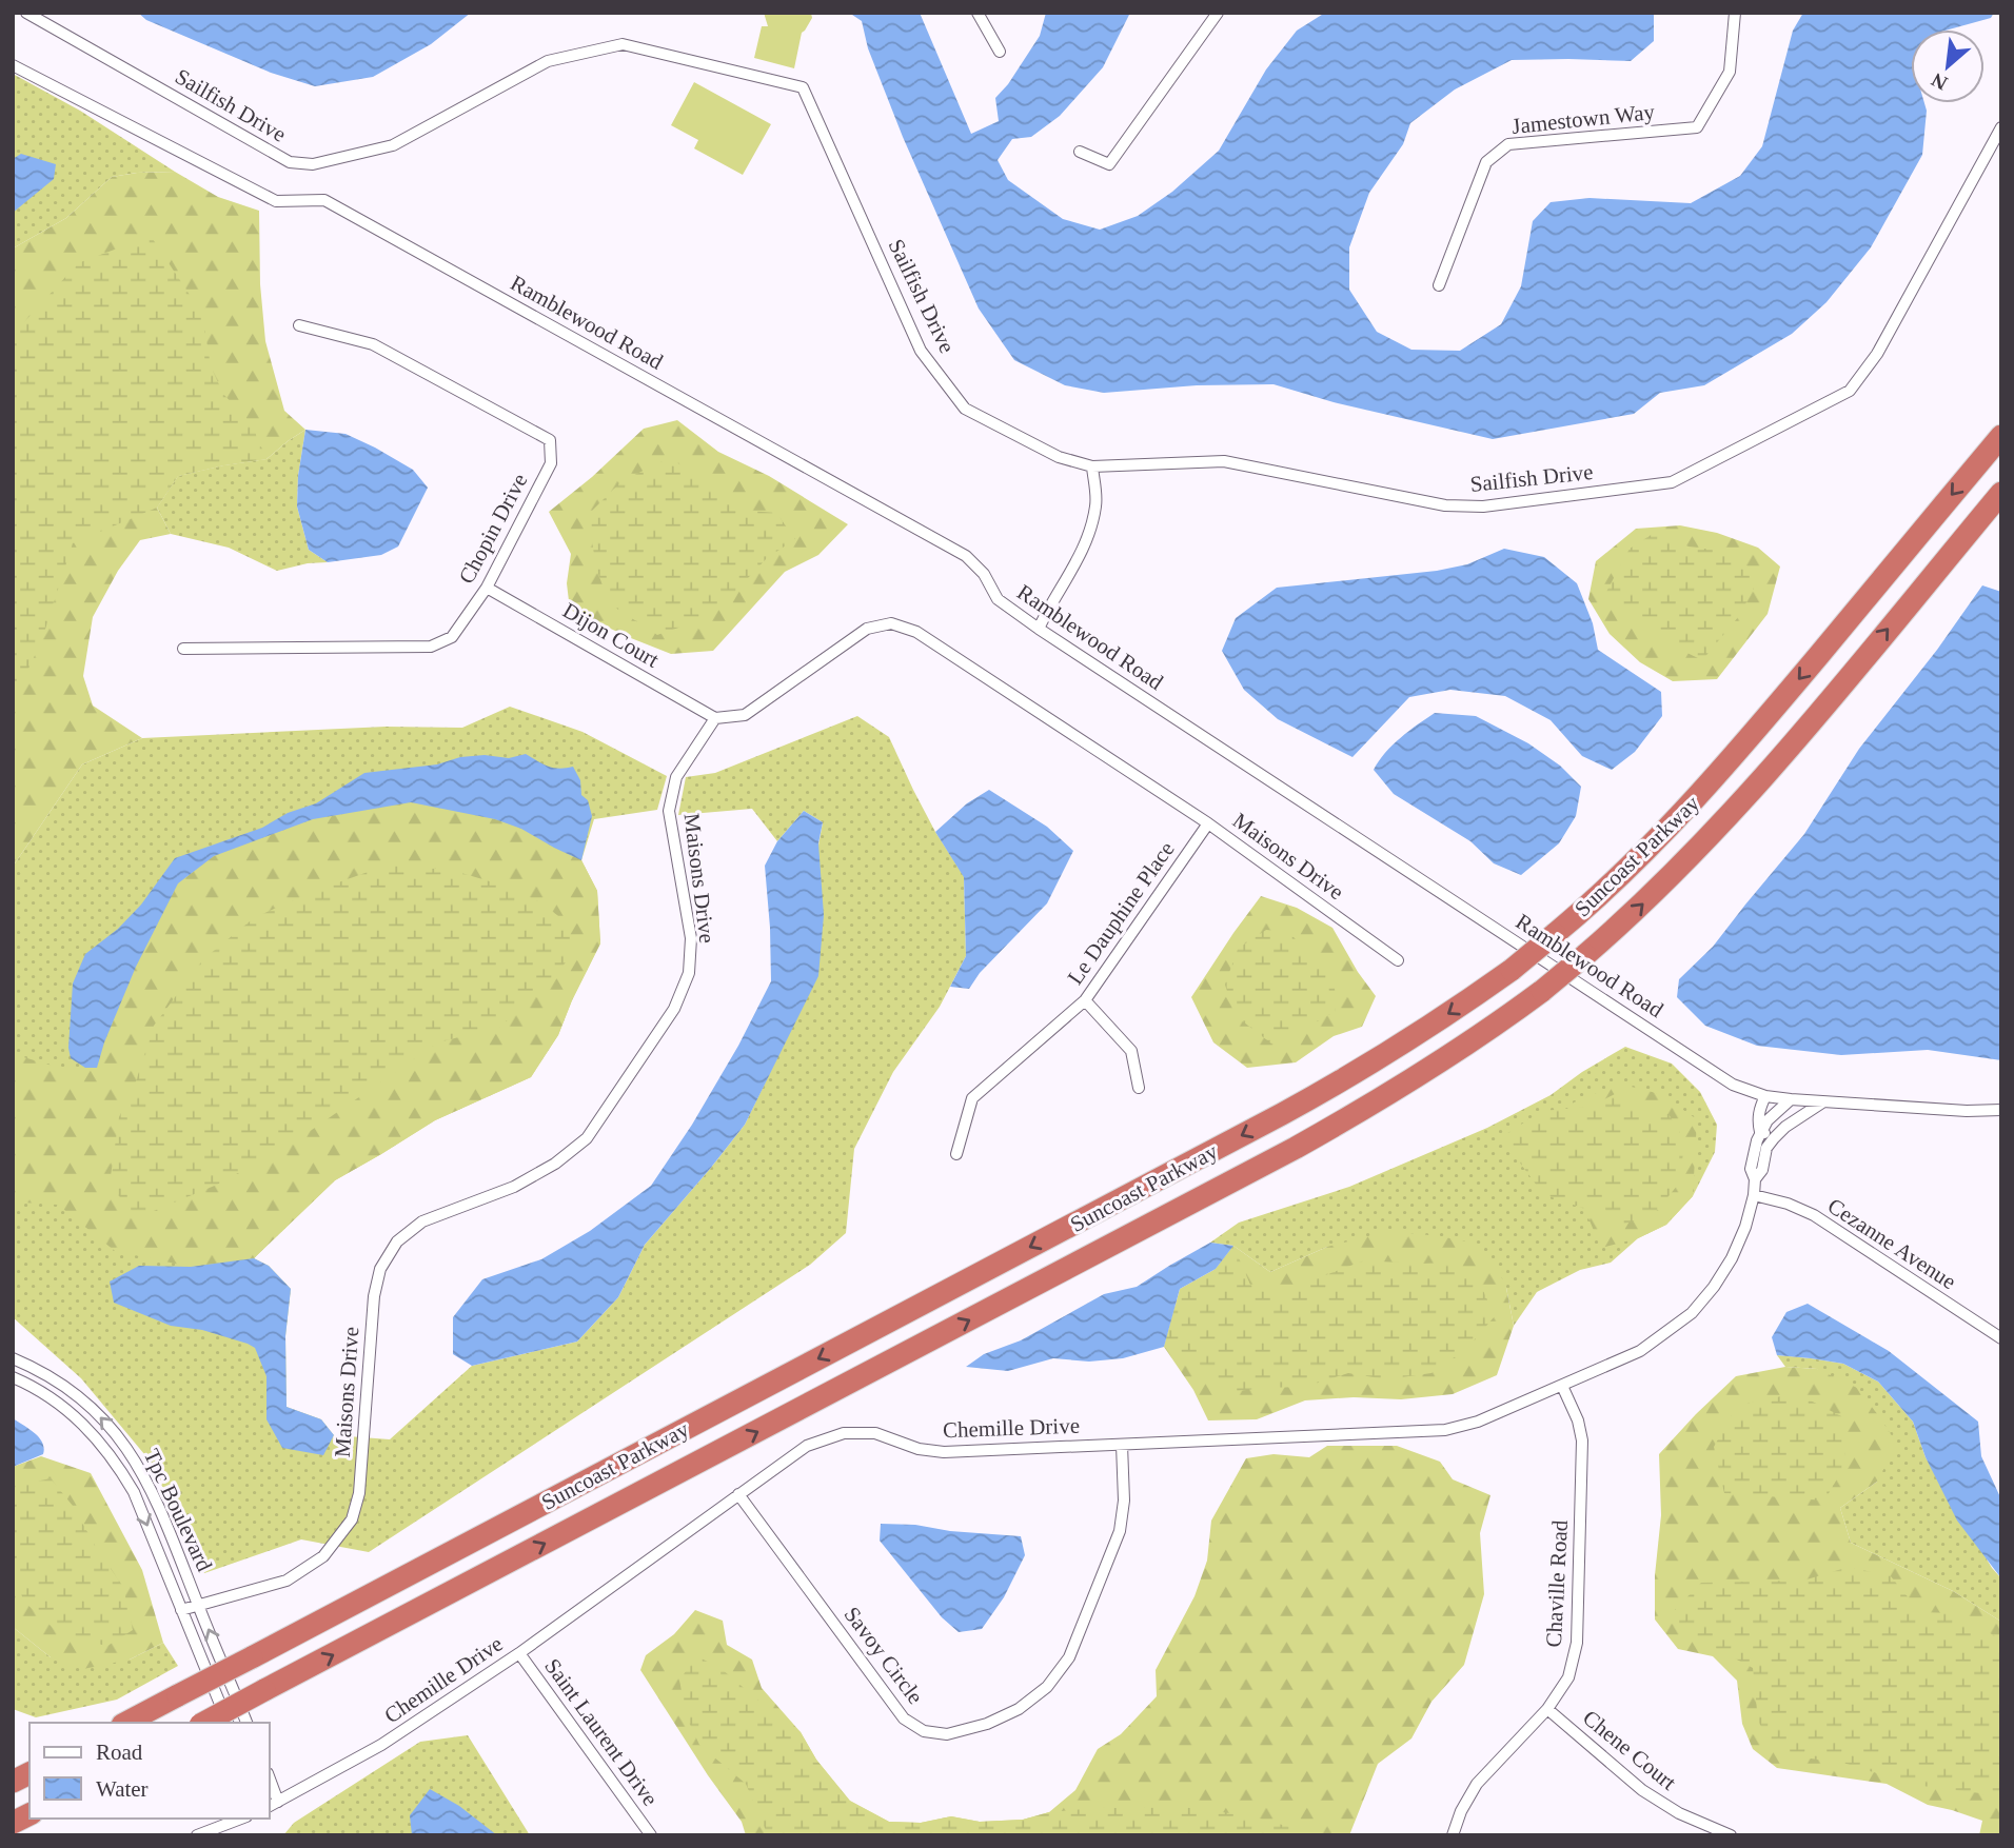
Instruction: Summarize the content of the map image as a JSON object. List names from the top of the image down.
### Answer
{
  "streets": {
    "highway": ["Suncoast Parkway"],
    "street": [
      "Sailfish Drive",
      "Jamestown Way",
      "Ramblewood Road",
      "Chopin Drive",
      "Dijon Court",
      "Maisons Drive",
      "Le Dauphine Place",
      "Cezanne Avenue",
      "Chemille Drive",
      "Tpc Boulevard",
      "Chaville Road",
      "Savoy Circle",
      "Saint Laurent Drive",
      "Chene Court"
    ]
  },
  "crossings": [
    ["Ramblewood Road", "Chemille Drive"],
    ["Chopin Drive", "Dijon Court"],
    ["Dijon Court", "Maisons Drive"],
    ["Maisons Drive", "Le Dauphine Place"],
    ["Maisons Drive", "Tpc Boulevard"],
    ["Cezanne Avenue", "Chemille Drive"],
    ["Chemille Drive", "Chaville Road"],
    ["Chemille Drive", "Savoy Circle"],
    ["Chemille Drive", "Saint Laurent Drive"],
    ["Chaville Road", "Chene Court"]
  ],
  "legend": ["Road", "Water"],
  "north": "bottom left"
}
